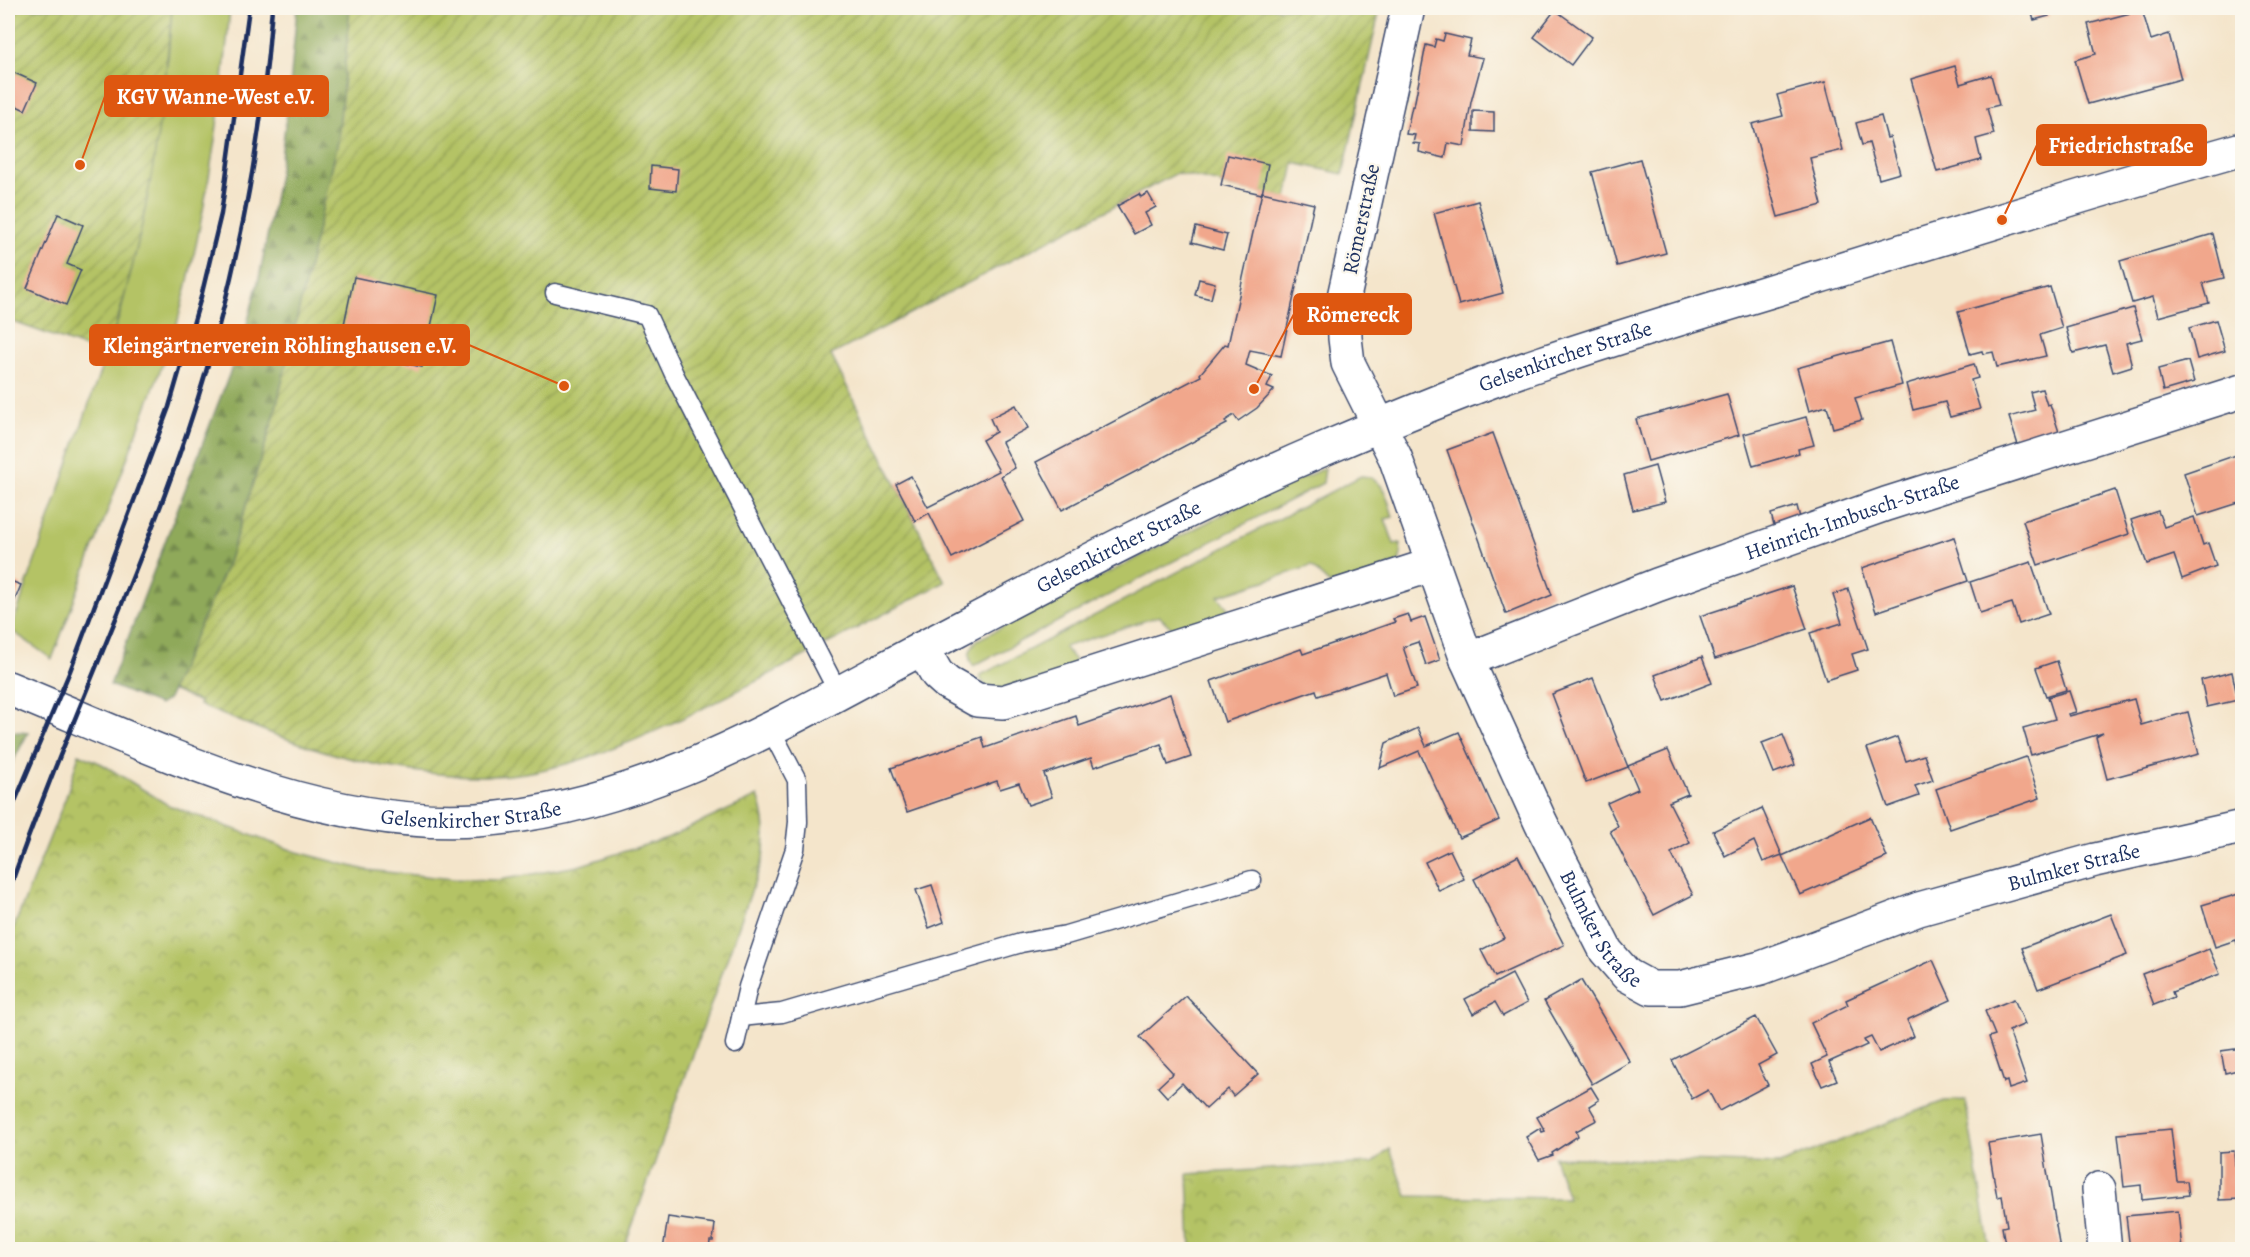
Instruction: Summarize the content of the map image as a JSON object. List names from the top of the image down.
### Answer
{
  "streets": {
    "street": [
      "Römerstraße",
      "Gelsenkircher Straße",
      "Heinrich-Imbusch-Straße",
      "Bulmker Straße"
    ]
  },
  "crossings": [
    ["Römerstraße", "Gelsenkircher Straße"],
    ["Römerstraße", "Bulmker Straße"],
    ["Gelsenkircher Straße", "Bulmker Straße"],
    ["Heinrich-Imbusch-Straße", "Bulmker Straße"]
  ],
  "places": [
    "KGV Wanne-West e.V.",
    "Friedrichstraße",
    "Kleingärtnerverein Röhlinghausen e.V.",
    "Römereck"
  ]
}
